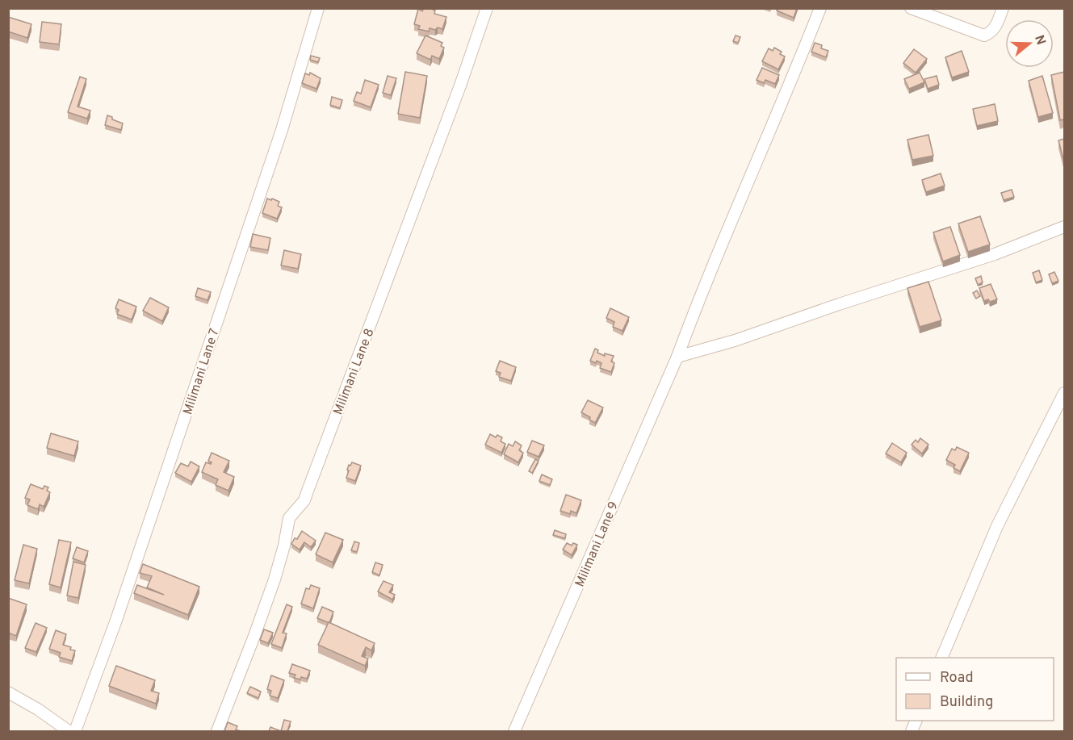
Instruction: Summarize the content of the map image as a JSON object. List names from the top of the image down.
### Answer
{
  "streets": {
    "street": ["Milimani Lane 7", "Milimani Lane 8", "Milimani Lane 9"]
  },
  "legend": ["Road", "Building"],
  "north": "right"
}
